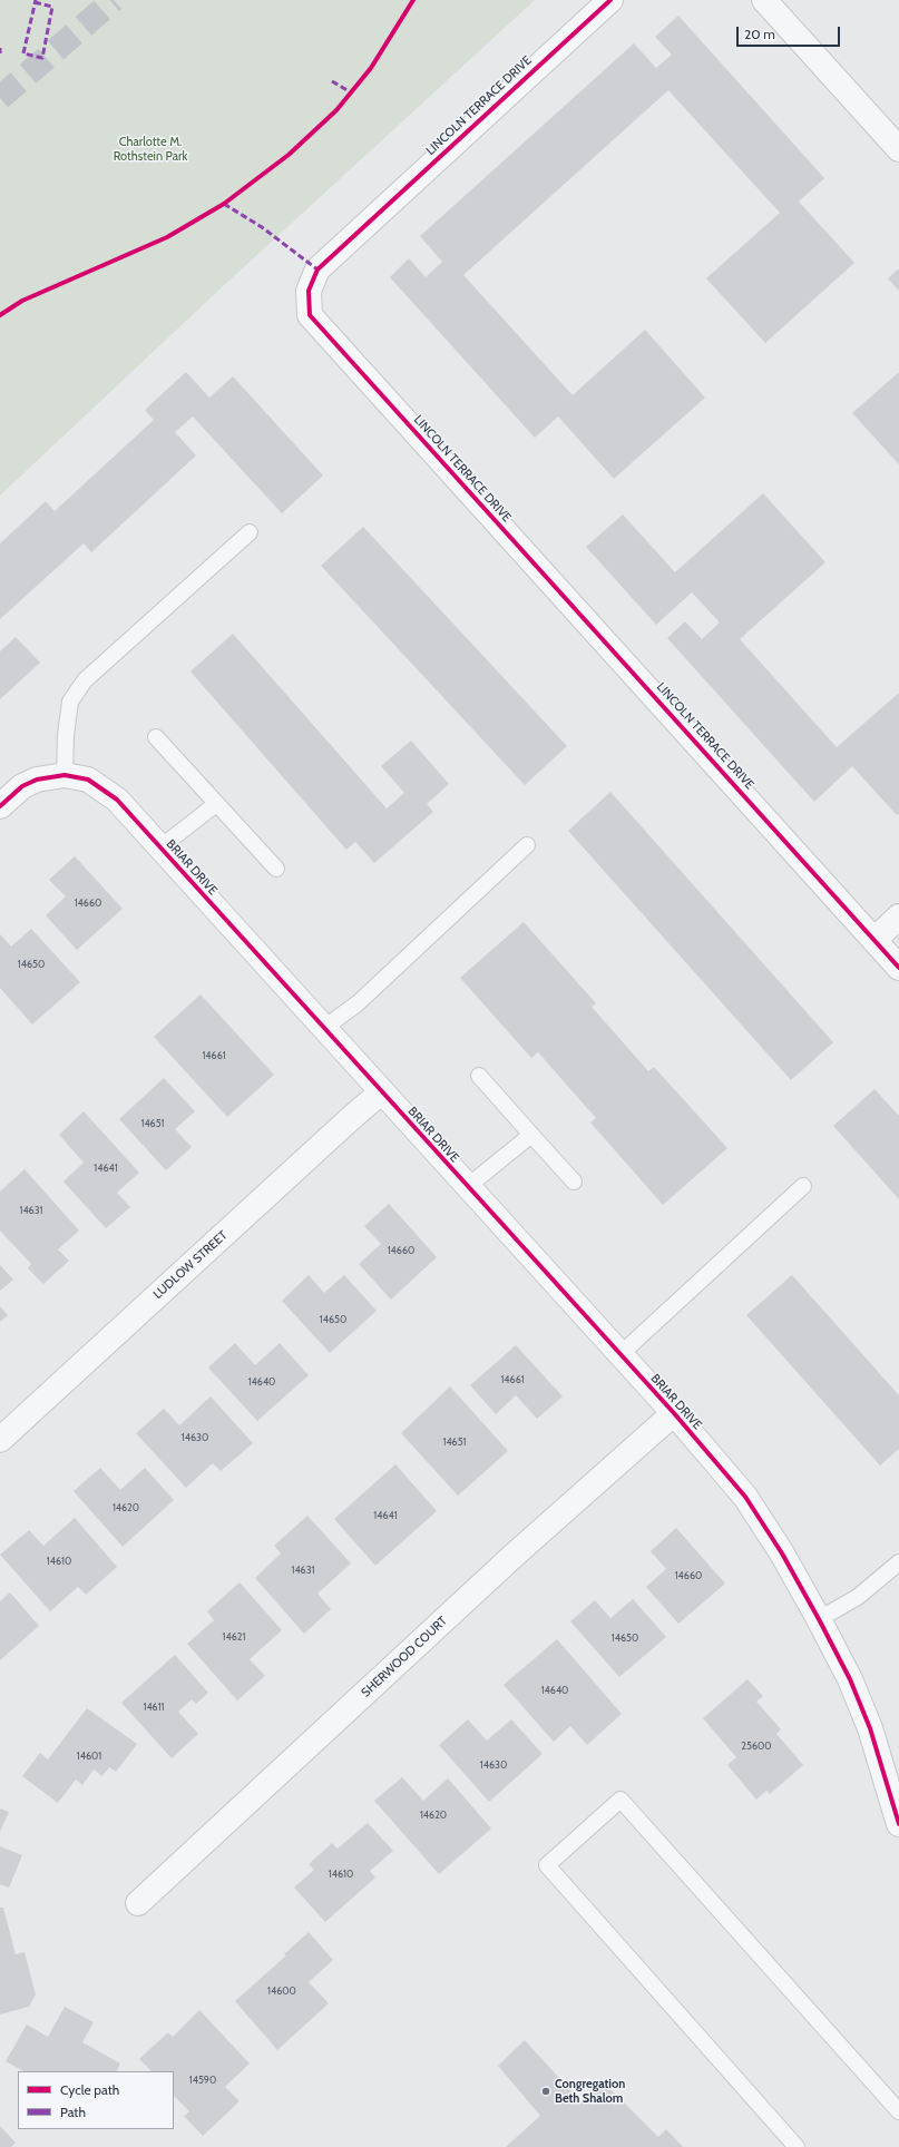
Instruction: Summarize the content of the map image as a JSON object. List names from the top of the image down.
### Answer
{
  "streets": {
    "street": [
      "LINCOLN TERRACE DRIVE",
      "BRIAR DRIVE",
      "LUDLOW STREET",
      "SHERWOOD COURT"
    ]
  },
  "crossings": [
    ["BRIAR DRIVE", "LUDLOW STREET"],
    ["BRIAR DRIVE", "SHERWOOD COURT"]
  ],
  "parks": ["Charlotte M. Rothstein Park"],
  "places": ["Congregation Beth Shalom"],
  "house_numbers": [
    "14660",
    "14650",
    "14661",
    "14651",
    "14641",
    "14631",
    "14660",
    "14650",
    "14661",
    "14640",
    "14630",
    "14651",
    "14620",
    "14641",
    "14610",
    "14631",
    "14660",
    "14621",
    "14650",
    "14640",
    "14611",
    "25600",
    "14601",
    "14630",
    "14620",
    "14610",
    "14600",
    "14590"
  ],
  "legend": ["Cycle path", "Path"],
  "scale_bar": "20 m"
}
